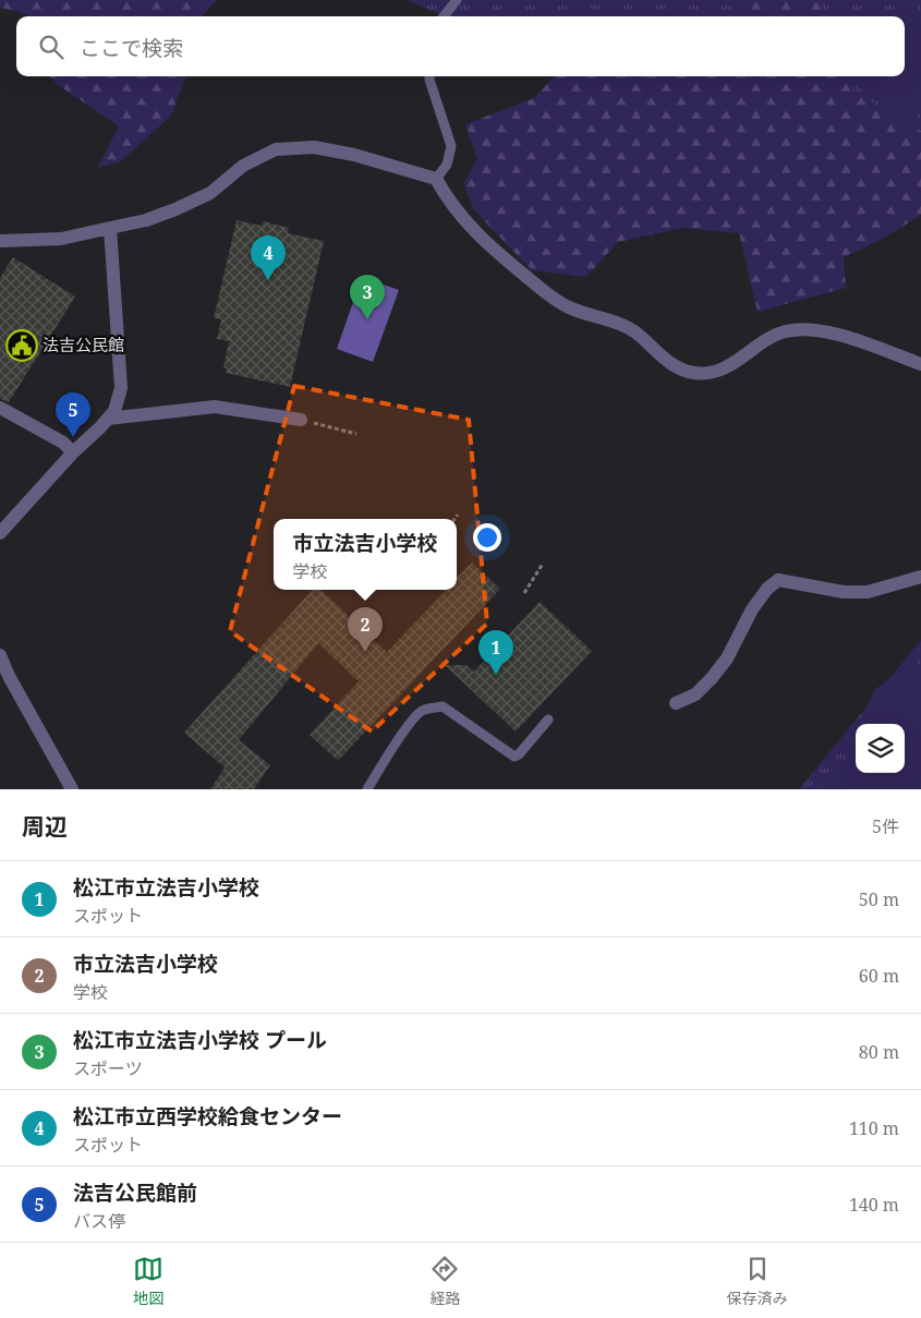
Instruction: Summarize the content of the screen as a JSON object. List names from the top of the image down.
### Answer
{
  "places": {
    "public building": ["法吉公民館"]
  },
  "page": {
    "search": "ここで検索",
    "pins": [
      "4",
      "3",
      "5",
      "2",
      "1"
    ],
    "popup": ["市立法吉小学校", "学校"],
    "heading": ["周辺", "5件"],
    "list": [
      {
        "mark": "1",
        "name": "松江市立法吉小学校",
        "note": "スポット",
        "value": "50 m"
      },
      {
        "mark": "2",
        "name": "市立法吉小学校",
        "note": "学校",
        "value": "60 m"
      },
      {
        "mark": "3",
        "name": "松江市立法吉小学校 プール",
        "note": "スポーツ",
        "value": "80 m"
      },
      {
        "mark": "4",
        "name": "松江市立西学校給食センター",
        "note": "スポット",
        "value": "110 m"
      },
      {
        "mark": "5",
        "name": "法吉公民館前",
        "note": "バス停",
        "value": "140 m"
      }
    ],
    "nav": ["地図", "経路", "保存済み"]
  }
}
